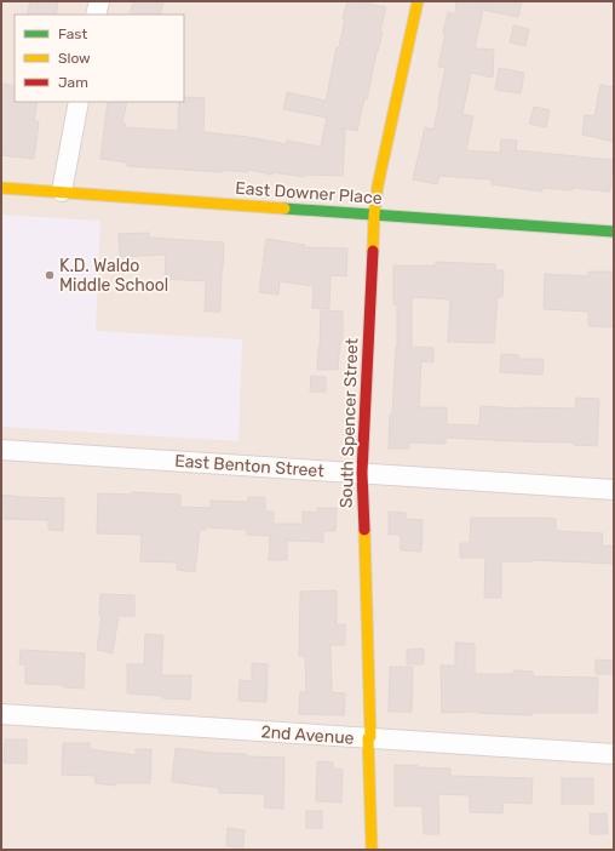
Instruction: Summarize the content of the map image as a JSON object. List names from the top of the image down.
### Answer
{
  "streets": {
    "street": [
      "East Downer Place",
      "South Spencer Street",
      "East Benton Street",
      "2nd Avenue"
    ]
  },
  "crossings": [
    ["East Downer Place", "South Spencer Street"],
    ["South Spencer Street", "East Benton Street"],
    ["South Spencer Street", "2nd Avenue"]
  ],
  "places": ["K.D. Waldo Middle School"],
  "legend": ["Fast", "Slow", "Jam"]
}
